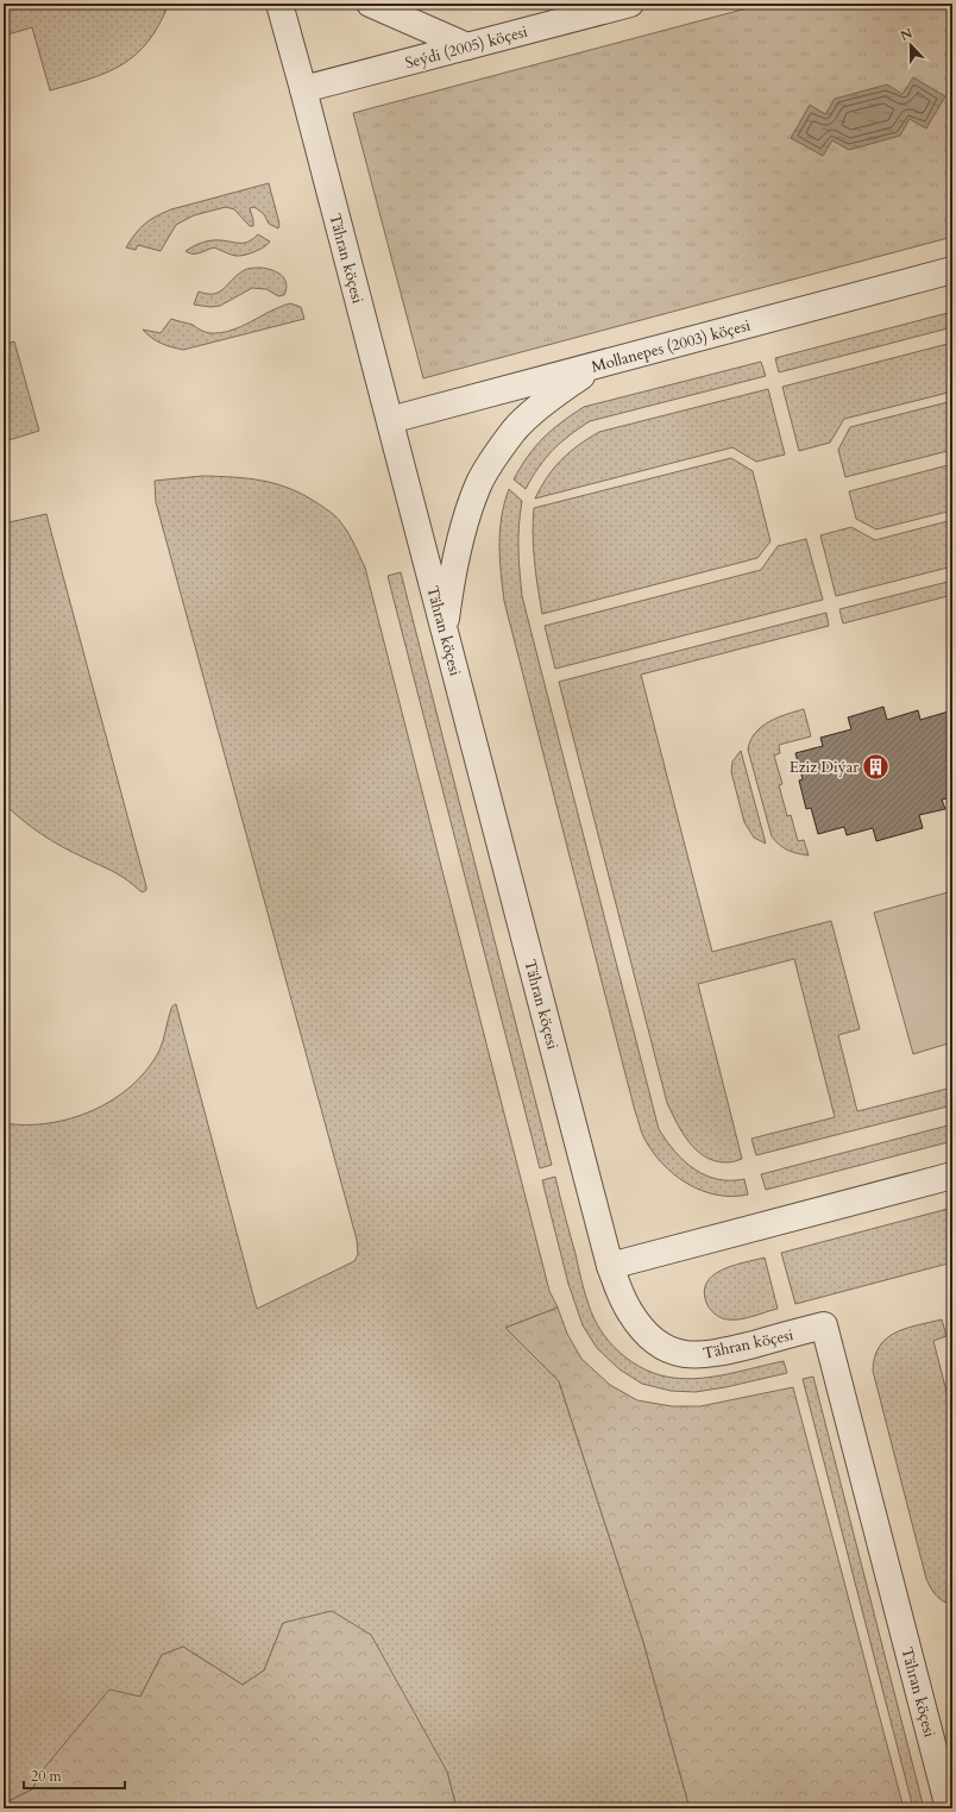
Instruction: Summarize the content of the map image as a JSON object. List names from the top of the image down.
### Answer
{
  "streets": {
    "street": ["Seýdi (2005) köçesi", "Tähran köçesi", "Mollanepes (2003) köçesi"]
  },
  "crossings": [
    ["Seýdi (2005) köçesi", "Tähran köçesi"],
    ["Tähran köçesi", "Mollanepes (2003) köçesi"]
  ],
  "places": {
    "building": ["Eziz Diýar"]
  },
  "scale_bar": "20 m",
  "north": "top"
}
